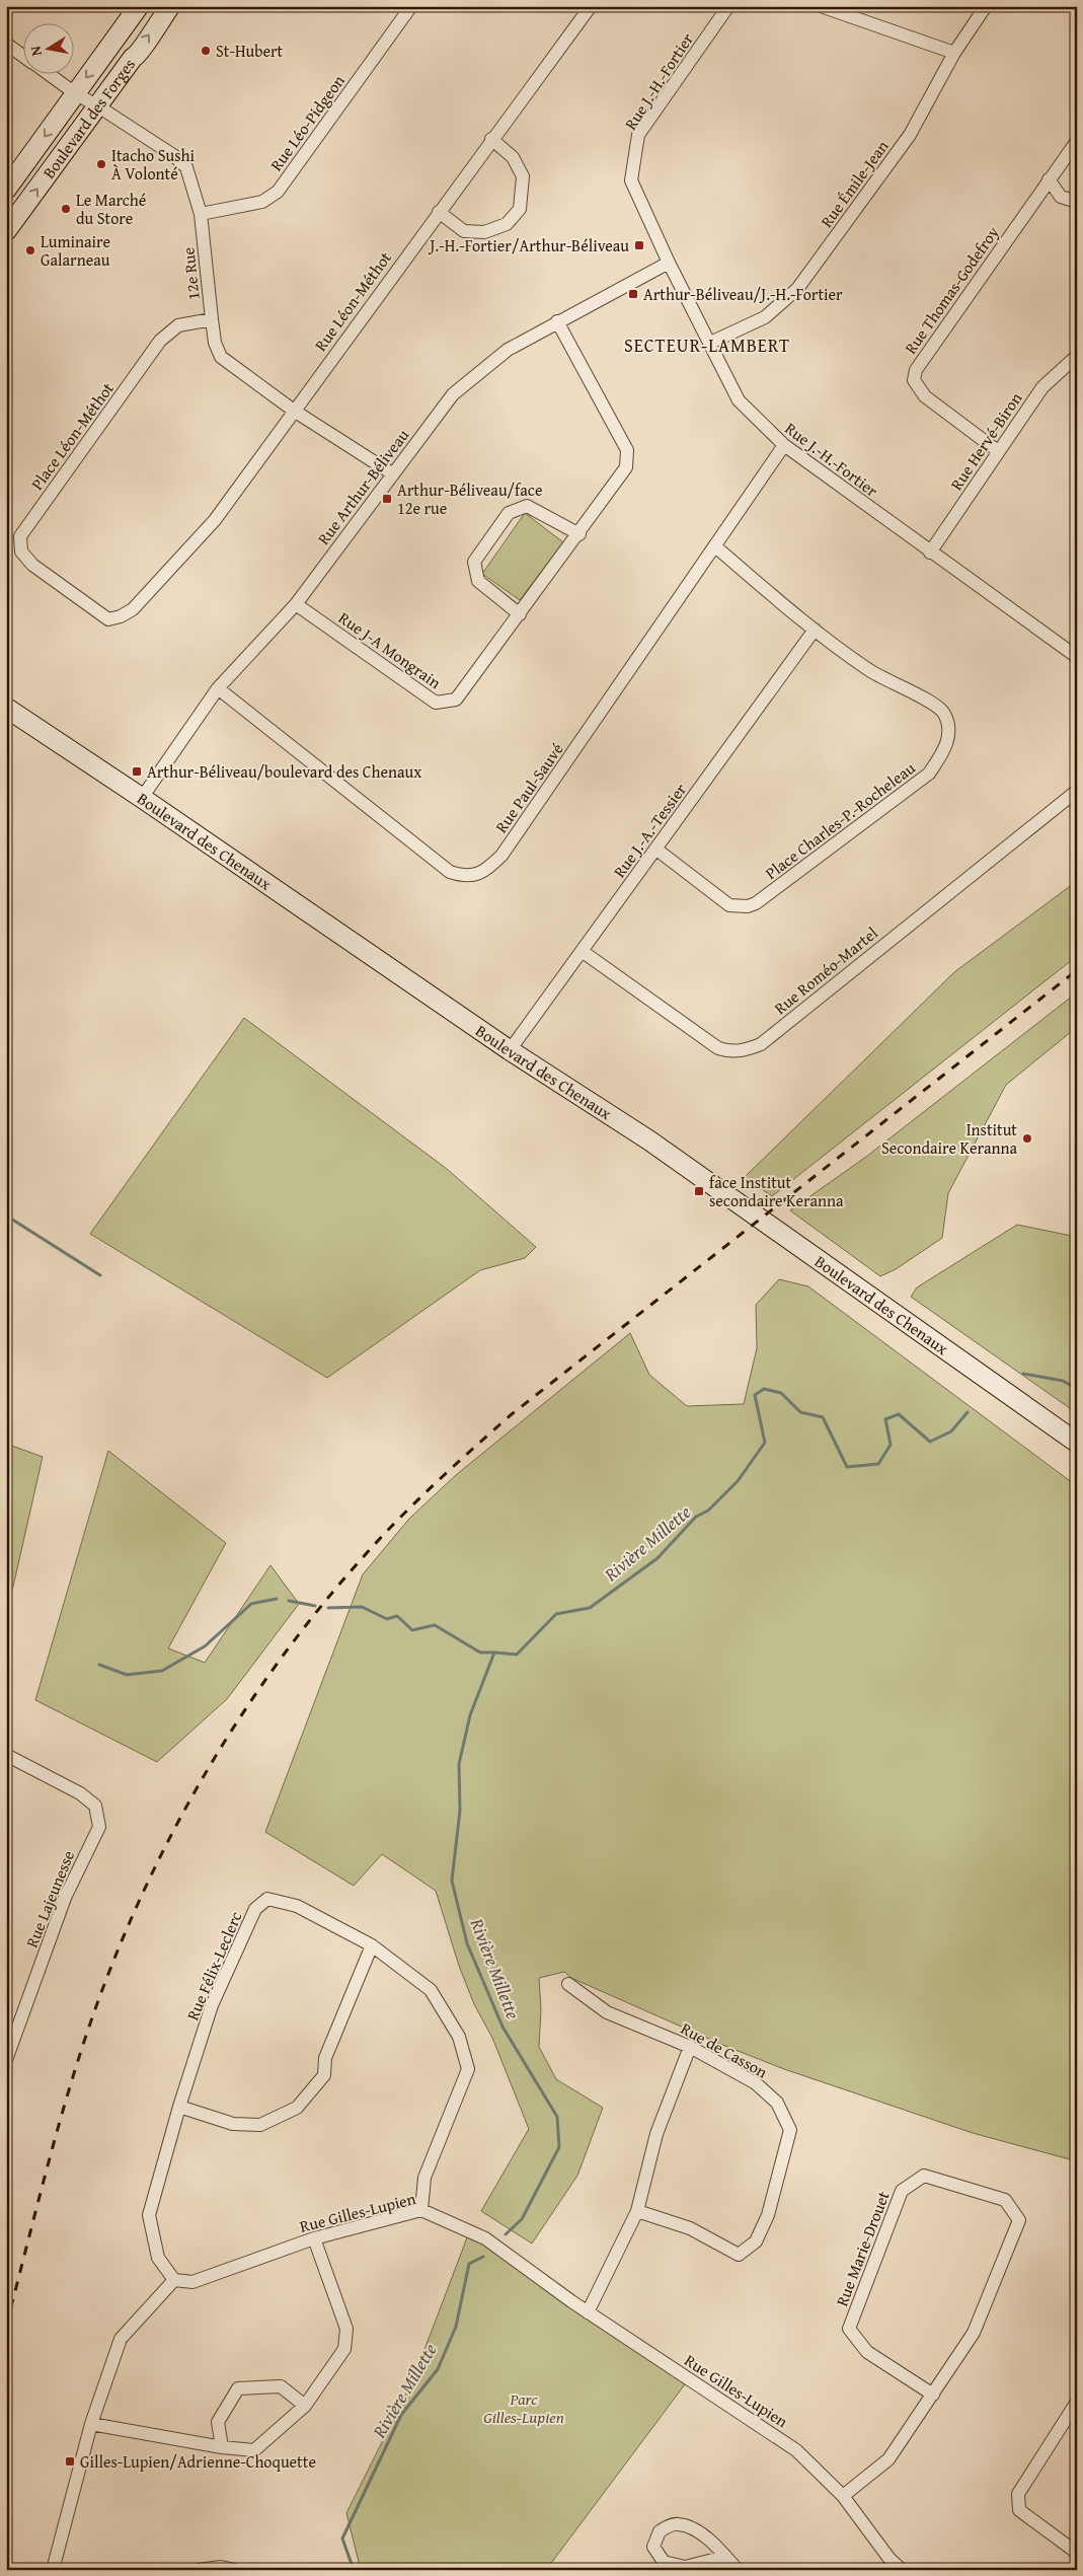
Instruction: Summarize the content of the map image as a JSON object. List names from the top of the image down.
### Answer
{
  "streets": {
    "main road": ["Boulevard des Forges", "Boulevard des Chenaux"],
    "street": [
      "Rue J.-H.-Fortier",
      "Rue Léo-Pidgeon",
      "Rue Émile-Jean",
      "12e Rue",
      "Rue Thomas-Godefroy",
      "Rue Léon-Méthot",
      "Place Léon-Méthot",
      "Rue Hervé-Biron",
      "Rue Arthur-Béliveau",
      "Rue J-A Mongrain",
      "Rue Paul-Sauvé",
      "Place Charles-P.-Rocheleau",
      "Rue J.-A.-Tessier",
      "Rue Roméo-Martel",
      "Rue Lajeunesse",
      "Rue Félix-Leclerc",
      "Rue de Casson",
      "Rue Gilles-Lupien",
      "Rue Marie-Drouet"
    ]
  },
  "crossings": [
    ["Rue J.-H.-Fortier", "Rue Émile-Jean"],
    ["Rue J.-H.-Fortier", "Rue Hervé-Biron"],
    ["Rue J.-H.-Fortier", "Rue Arthur-Béliveau"],
    ["Rue J.-H.-Fortier", "Rue Paul-Sauvé"],
    ["Boulevard des Forges", "12e Rue"],
    ["Rue Léo-Pidgeon", "12e Rue"],
    ["12e Rue", "Rue Léon-Méthot"],
    ["12e Rue", "Place Léon-Méthot"],
    ["12e Rue", "Rue Arthur-Béliveau"],
    ["Rue Thomas-Godefroy", "Rue Hervé-Biron"],
    ["Rue Léon-Méthot", "Place Léon-Méthot"],
    ["Rue Arthur-Béliveau", "Rue J-A Mongrain"],
    ["Rue Arthur-Béliveau", "Rue Paul-Sauvé"],
    ["Rue Arthur-Béliveau", "Boulevard des Chenaux"],
    ["Rue Paul-Sauvé", "Place Charles-P.-Rocheleau"],
    ["Place Charles-P.-Rocheleau", "Rue J.-A.-Tessier"],
    ["Rue J.-A.-Tessier", "Boulevard des Chenaux"],
    ["Rue J.-A.-Tessier", "Rue Roméo-Martel"],
    ["Rue Félix-Leclerc", "Rue Gilles-Lupien"],
    ["Rue Gilles-Lupien", "Rue Marie-Drouet"]
  ],
  "districts": ["SECTEUR-LAMBERT"],
  "water": ["Rivière Millette"],
  "parks": ["Parc Gilles-Lupien"],
  "places": {
    "other": [
      "St-Hubert",
      "Itacho Sushi À Volonté",
      "Le Marché du Store",
      "Luminaire Galarneau",
      "Institut Secondaire Keranna"
    ],
    "transit": [
      "J.-H.-Fortier/Arthur-Béliveau",
      "Arthur-Béliveau/J.-H.-Fortier",
      "Arthur-Béliveau/face 12e rue",
      "Arthur-Béliveau/boulevard des Chenaux",
      "face Institut secondaire Keranna",
      "Gilles-Lupien/Adrienne-Choquette"
    ]
  },
  "north": "left"
}
